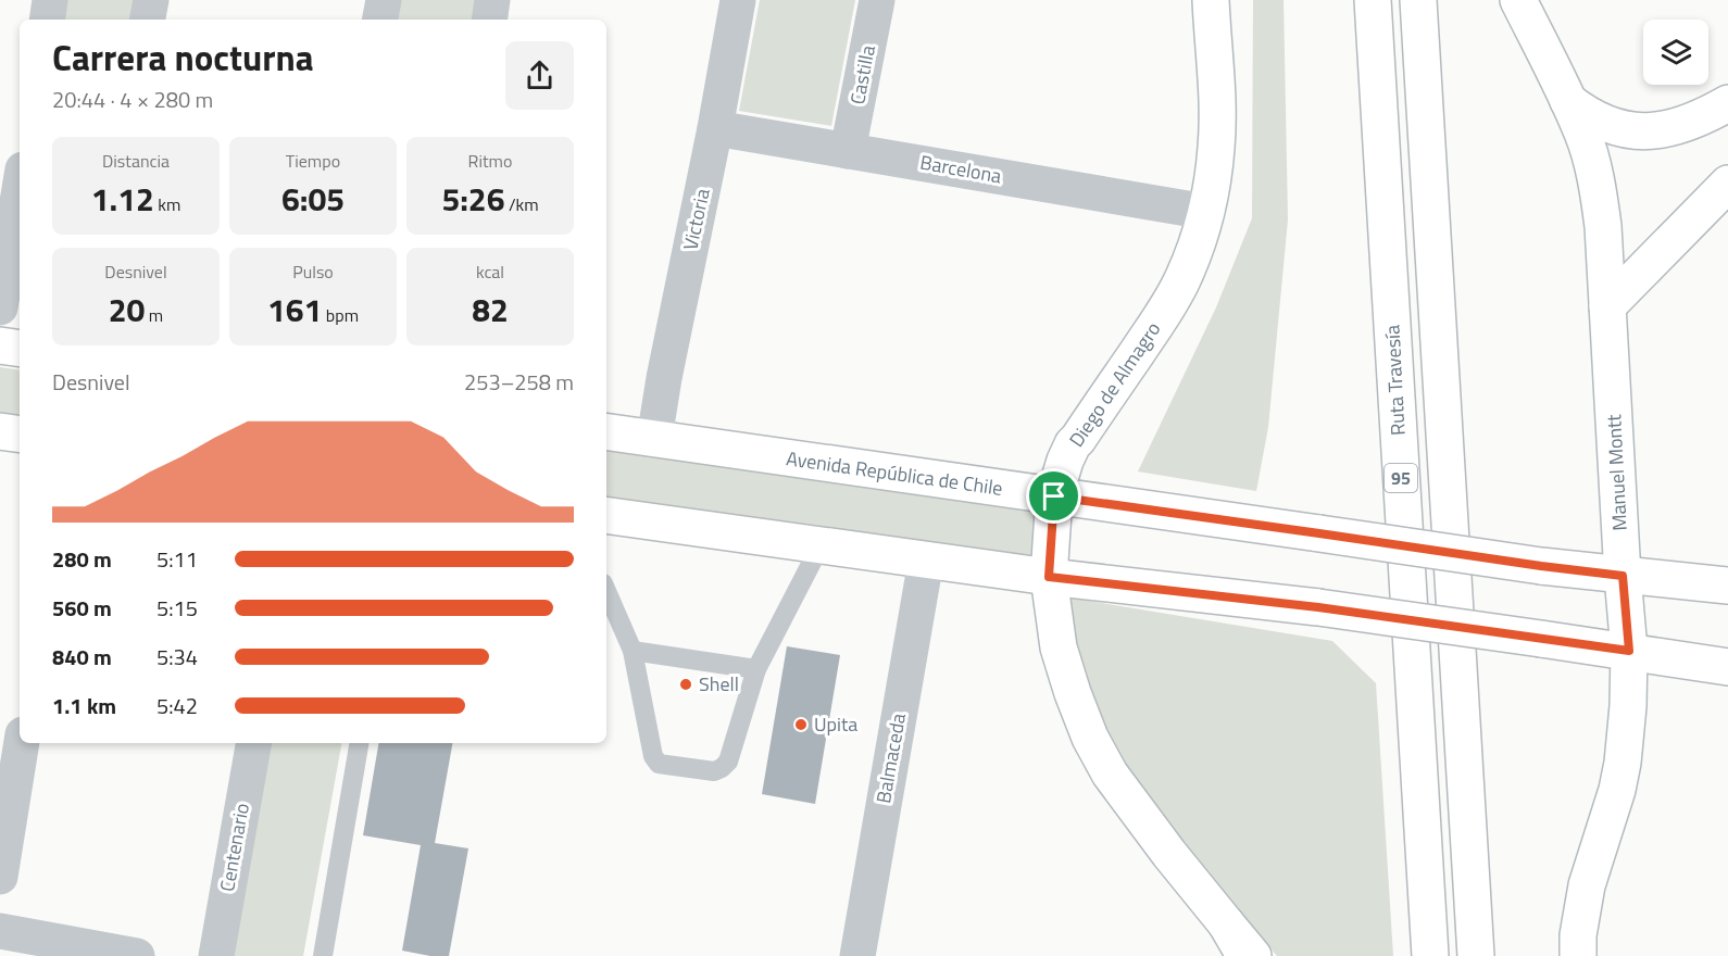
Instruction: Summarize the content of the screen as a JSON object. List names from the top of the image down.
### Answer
{
  "streets": {
    "main road": [
      "Ruta Travesía",
      "Diego de Almagro",
      "Manuel Montt",
      "Avenida República de Chile",
      "95"
    ],
    "street": [
      "Castilla",
      "Barcelona",
      "Victoria",
      "Balmaceda",
      "Centenario"
    ]
  },
  "crossings": [
    ["Castilla", "Barcelona"],
    ["Barcelona", "Victoria"],
    ["Barcelona", "Diego de Almagro"],
    ["Victoria", "Avenida República de Chile"],
    ["Diego de Almagro", "Avenida República de Chile"],
    ["Manuel Montt", "Avenida República de Chile"]
  ],
  "places": ["Shell", "Upita"],
  "page": {
    "heading": ["Carrera nocturna", "20:44 · 4 × 280 m"],
    "stats": [
      ["Distancia", "1.12 km"],
      ["Tiempo", "6:05"],
      ["Ritmo", "5:26 /km"],
      ["Desnivel", "20 m"],
      ["Pulso", "161 bpm"],
      ["kcal", "82"]
    ],
    "chart": ["Desnivel", "253–258 m"],
    "list": [
      {
        "name": "280 m",
        "note": "5:11"
      },
      {
        "name": "560 m",
        "note": "5:15"
      },
      {
        "name": "840 m",
        "note": "5:34"
      },
      {
        "name": "1.1 km",
        "note": "5:42"
      }
    ]
  }
}
